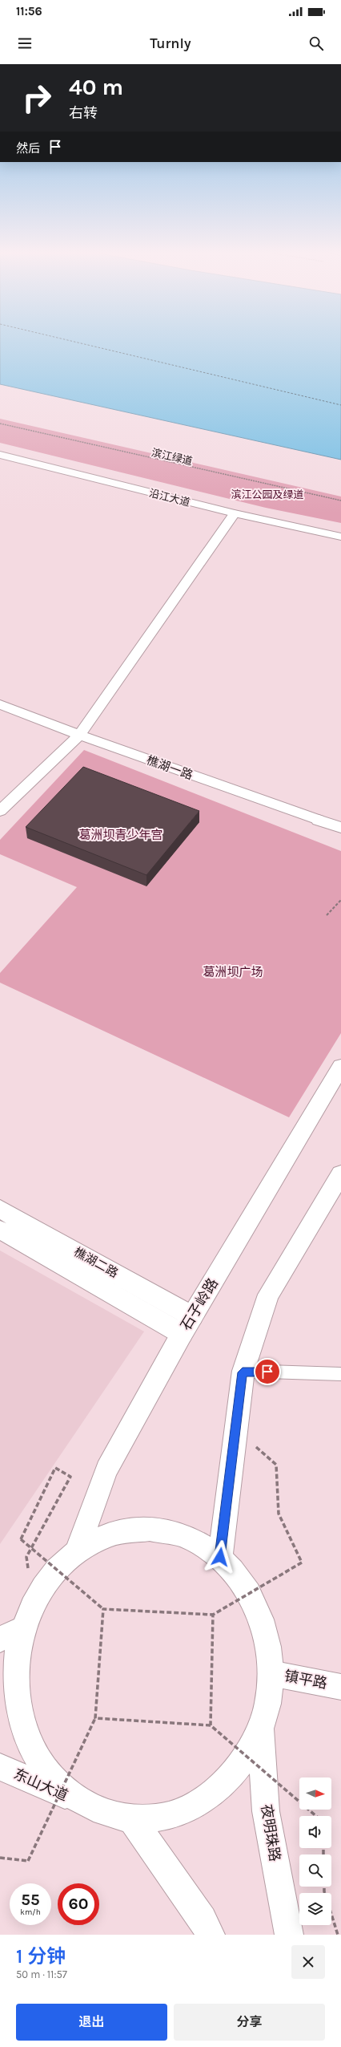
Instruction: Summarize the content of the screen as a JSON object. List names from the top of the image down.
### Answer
{
  "streets": {
    "main road": [
      "沿江大道",
      "樵湖一路",
      "樵湖二路",
      "石子岭路",
      "镇平路",
      "东山大道",
      "夜明珠路"
    ],
    "path": ["滨江绿道"]
  },
  "crossings": [
    ["樵湖二路", "石子岭路"],
    ["石子岭路", "东山大道"],
    ["镇平路", "东山大道"],
    ["东山大道", "夜明珠路"]
  ],
  "parks": ["滨江公园及绿道", "葛洲坝青少年宫", "葛洲坝广场"],
  "north": "right",
  "page": {
    "status": "11:56",
    "header": "Turnly",
    "turn": ["40 m", "右转"],
    "then": "然后",
    "speed": "55 km/h",
    "limit": "60",
    "heading": ["1 分钟", "50 m · 11:57"],
    "buttons": ["退出", "分享"]
  }
}
